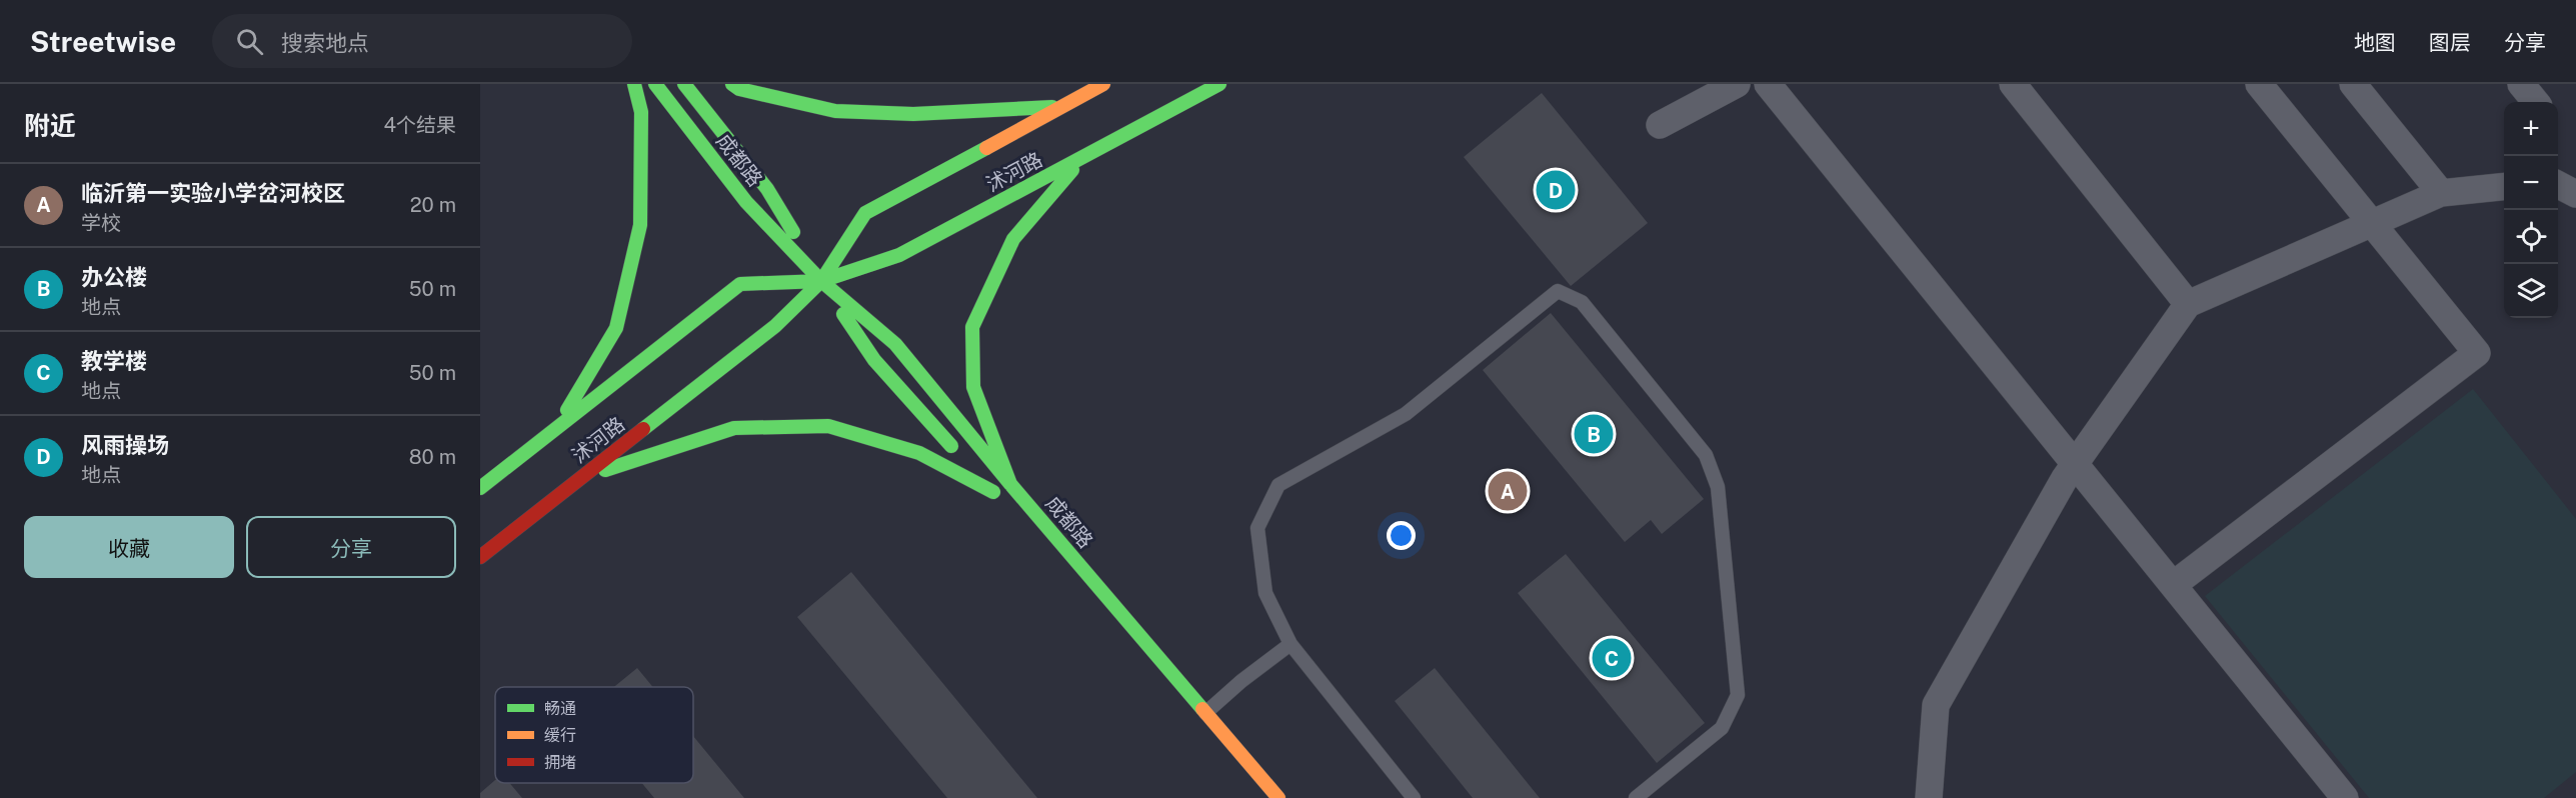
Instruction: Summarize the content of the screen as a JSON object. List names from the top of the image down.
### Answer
{
  "streets": {
    "main road": ["成都路", "沭河路"]
  },
  "crossings": [
    ["成都路", "沭河路"]
  ],
  "legend": ["畅通", "缓行", "拥堵"],
  "page": {
    "header": "Streetwise",
    "search": "搜索地点",
    "nav": ["地图", "图层", "分享"],
    "heading": ["附近", "4个结果"],
    "map_buttons": ["+", "−"],
    "list": [
      {
        "mark": "A",
        "name": "临沂第一实验小学岔河校区",
        "note": "学校",
        "value": "20 m"
      },
      {
        "mark": "B",
        "name": "办公楼",
        "note": "地点",
        "value": "50 m"
      },
      {
        "mark": "C",
        "name": "教学楼",
        "note": "地点",
        "value": "50 m"
      },
      {
        "mark": "D",
        "name": "风雨操场",
        "note": "地点",
        "value": "80 m"
      }
    ],
    "pins": [
      "D",
      "B",
      "A",
      "C"
    ],
    "buttons": ["收藏", "分享"]
  }
}
